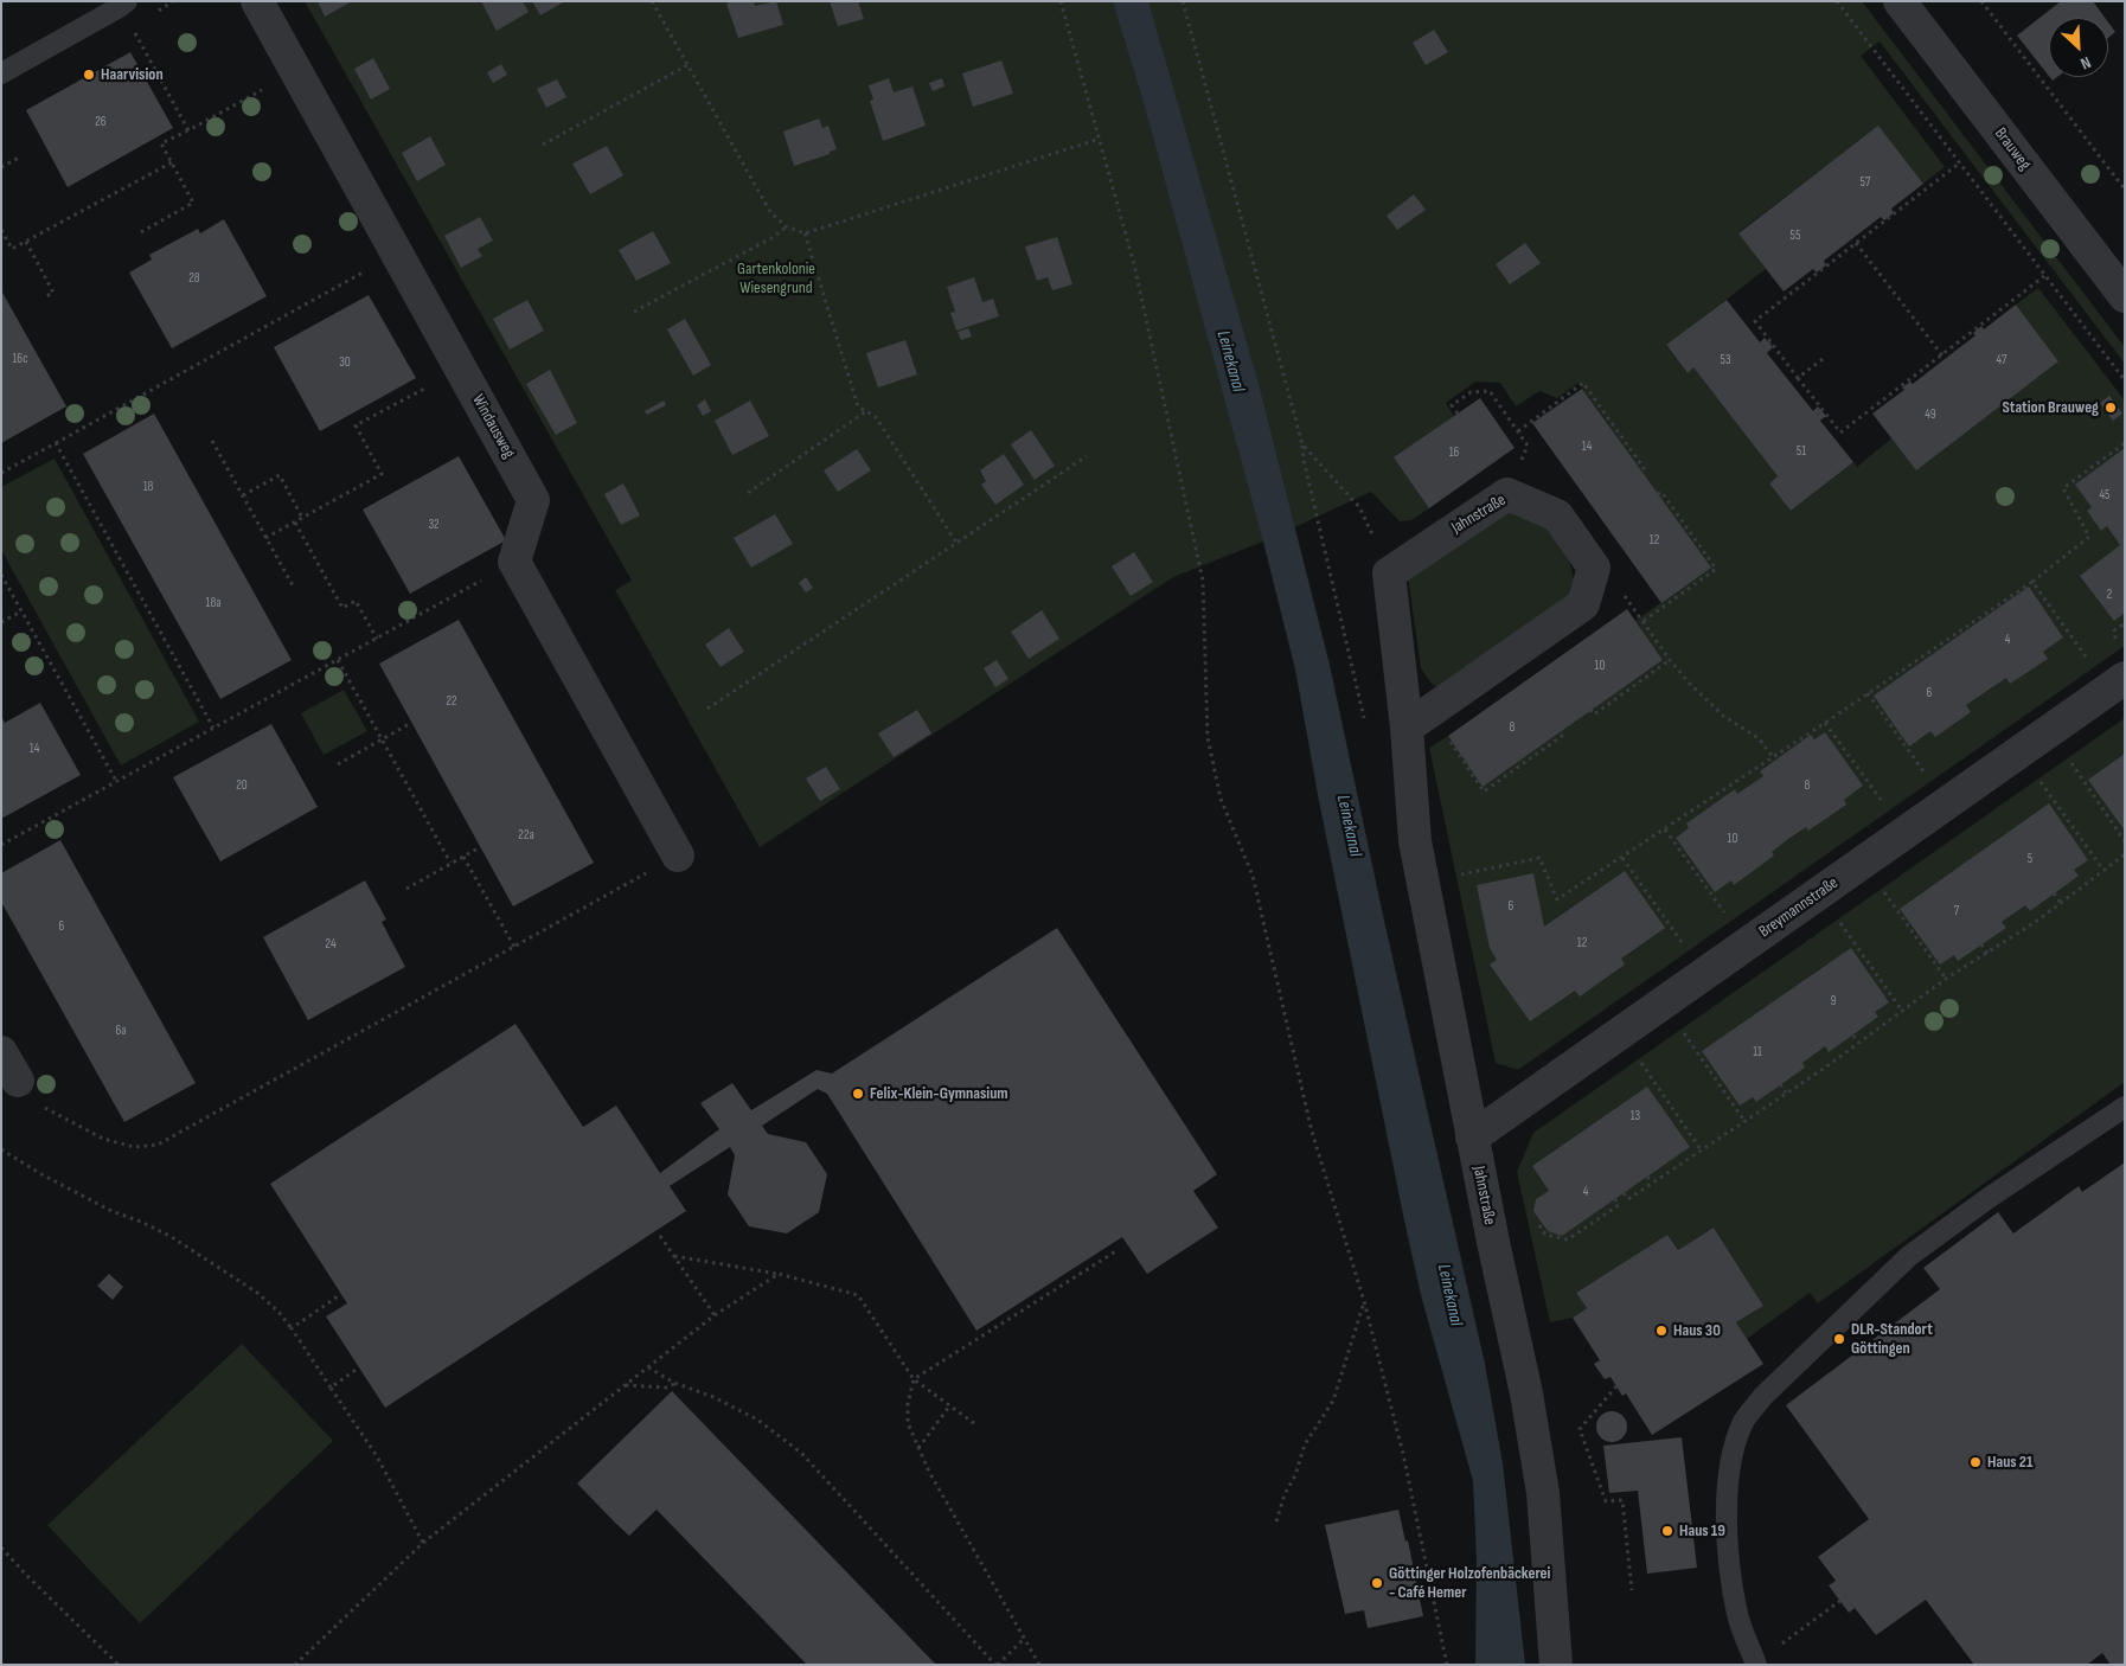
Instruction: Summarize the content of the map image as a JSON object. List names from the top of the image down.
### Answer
{
  "streets": {
    "street": [
      "Brauweg",
      "Windausweg",
      "Jahnstraße",
      "Breymannstraße"
    ]
  },
  "crossings": [
    ["Jahnstraße", "Breymannstraße"]
  ],
  "water": ["Leinekanal"],
  "parks": ["Gartenkolonie Wiesengrund"],
  "places": [
    "Haarvision",
    "Station Brauweg",
    "Felix-Klein-Gymnasium",
    "Haus 30",
    "DLR-Standort Göttingen",
    "Haus 21",
    "Haus 19",
    "Göttinger Holzofenbäckerei - Café Hemer"
  ],
  "house_numbers": [
    "26",
    "57",
    "55",
    "28",
    "16c",
    "53",
    "47",
    "30",
    "49",
    "14",
    "51",
    "16",
    "18",
    "45",
    "32",
    "12",
    "2",
    "18a",
    "4",
    "10",
    "6",
    "22",
    "8",
    "14",
    "20",
    "8",
    "22a",
    "10",
    "5",
    "6",
    "7",
    "6",
    "12",
    "24",
    "9",
    "6a",
    "11",
    "13",
    "4"
  ],
  "north": "bottom right"
}
